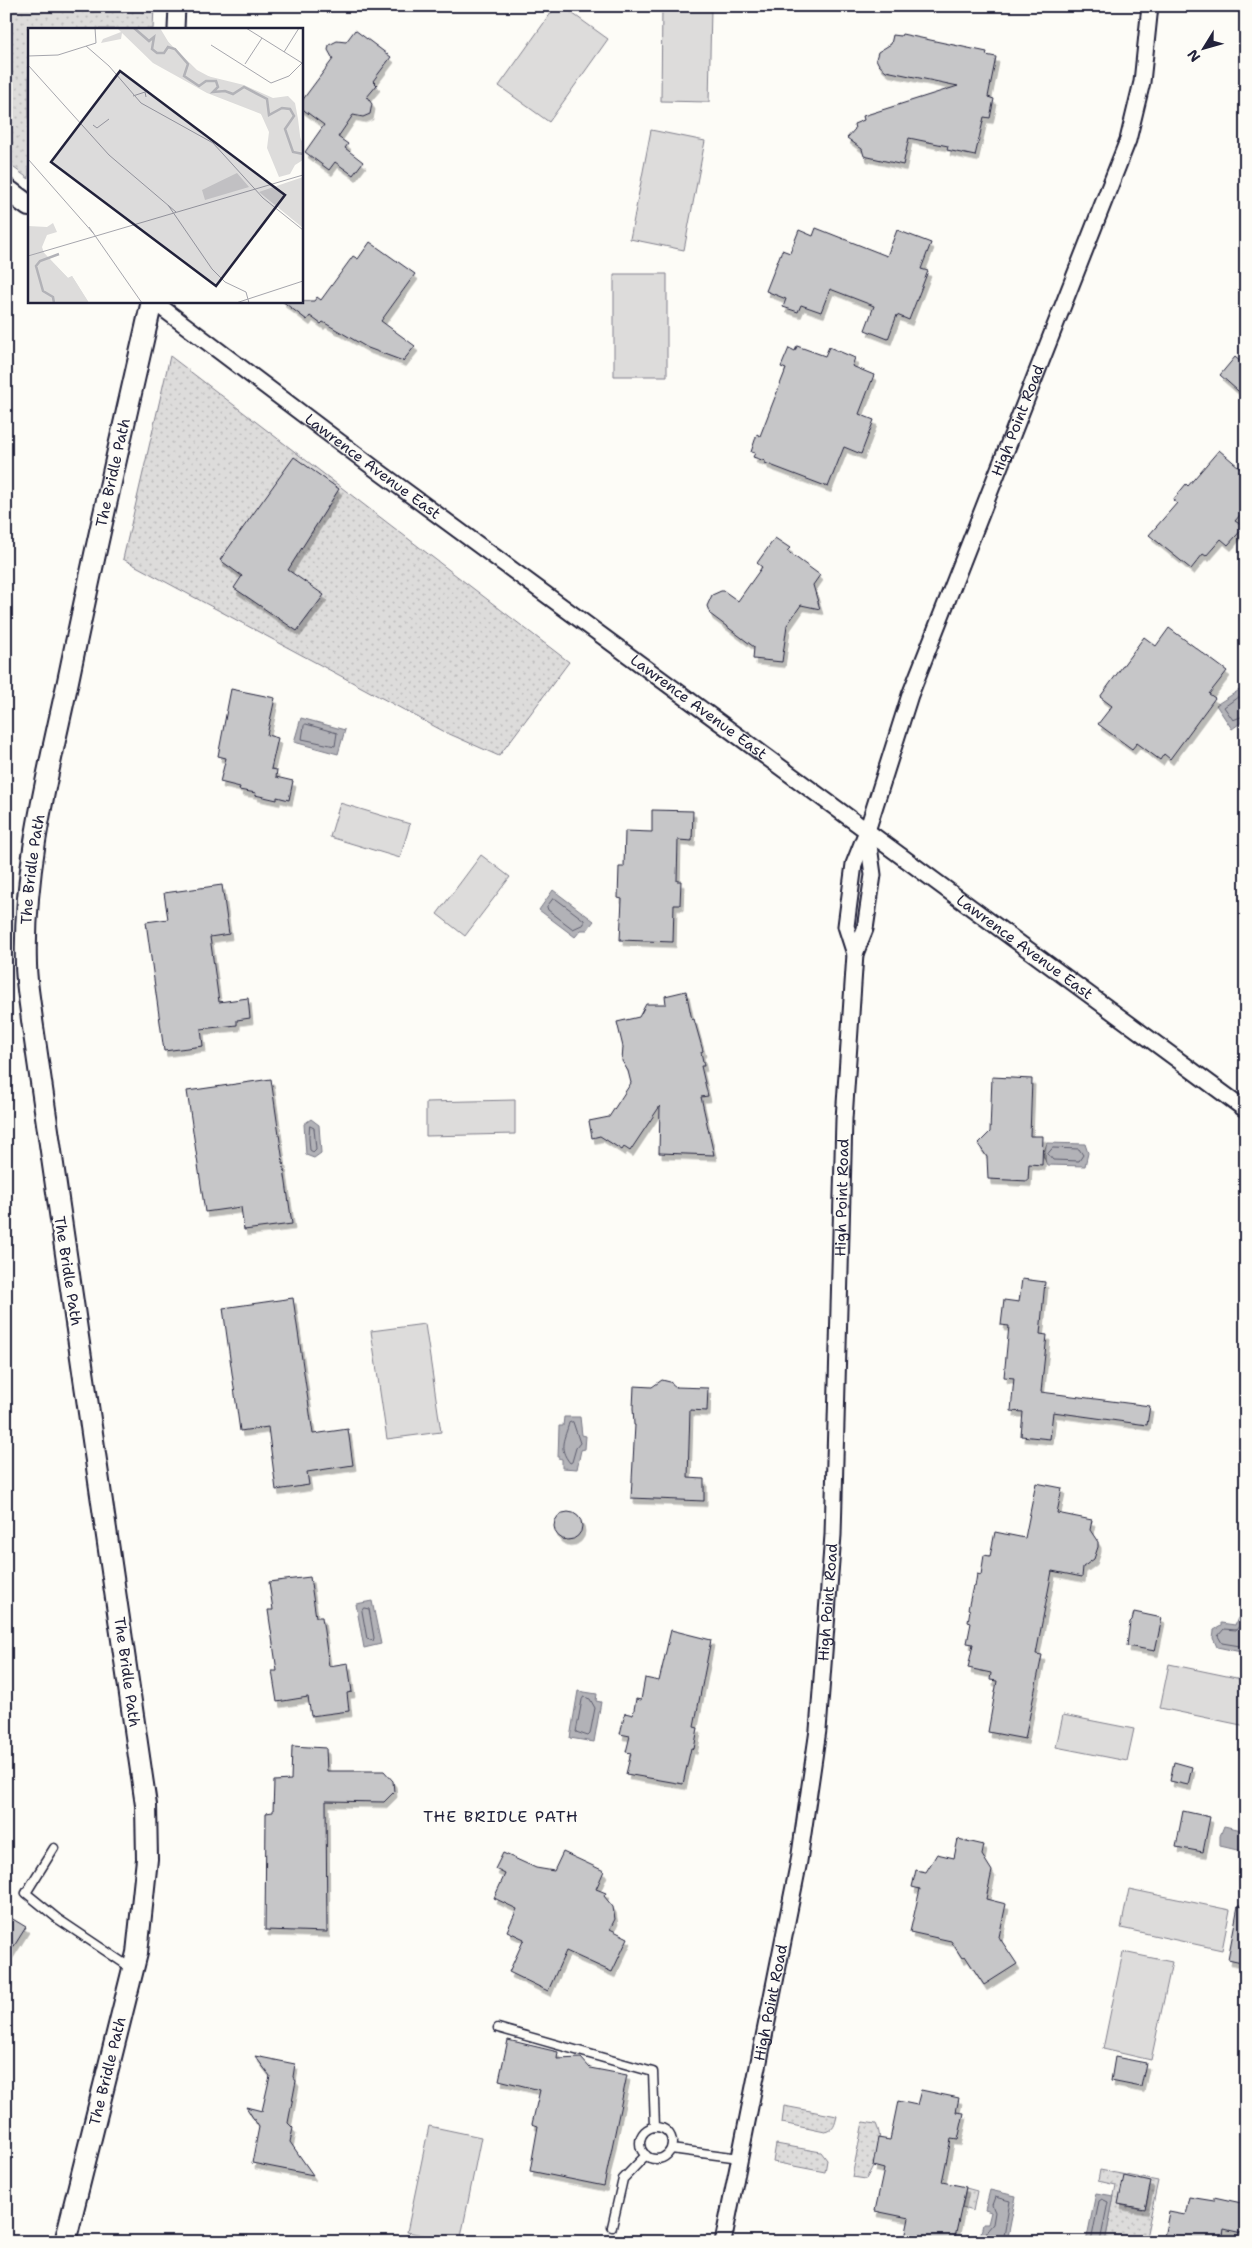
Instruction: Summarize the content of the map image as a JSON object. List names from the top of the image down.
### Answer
{
  "streets": {
    "street": ["High Point Road", "Lawrence Avenue East", "The Bridle Path"]
  },
  "crossings": [
    ["High Point Road", "Lawrence Avenue East"]
  ],
  "districts": ["THE BRIDLE PATH"],
  "north": "bottom left"
}
